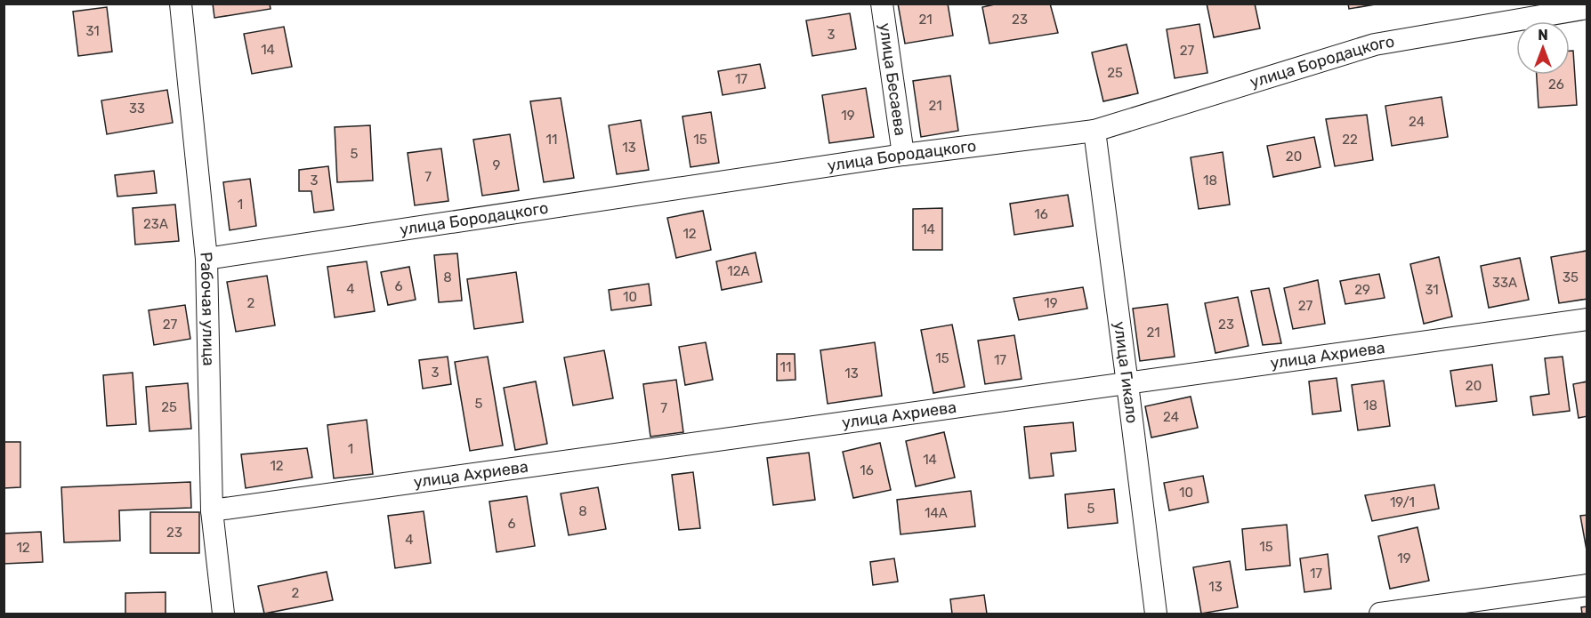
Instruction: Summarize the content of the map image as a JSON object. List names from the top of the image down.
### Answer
{
  "streets": {
    "street": [
      "улица Бородацкого",
      "улица Бесаева",
      "Рабочая улица",
      "улица Ахриева",
      "улица Гикало"
    ]
  },
  "crossings": [
    ["улица Бородацкого", "улица Бесаева"],
    ["улица Бородацкого", "Рабочая улица"],
    ["улица Бородацкого", "улица Гикало"],
    ["Рабочая улица", "улица Ахриева"],
    ["улица Ахриева", "улица Гикало"]
  ],
  "house_numbers": [
    "21",
    "23",
    "31",
    "3",
    "14",
    "27",
    "25",
    "17",
    "26",
    "21",
    "33",
    "19",
    "24",
    "11",
    "15",
    "22",
    "13",
    "5",
    "20",
    "9",
    "7",
    "3",
    "18",
    "1",
    "16",
    "23А",
    "14",
    "12",
    "12А",
    "8",
    "35",
    "33А",
    "6",
    "4",
    "29",
    "31",
    "10",
    "2",
    "19",
    "27",
    "27",
    "23",
    "21",
    "15",
    "17",
    "11",
    "3",
    "13",
    "20",
    "5",
    "18",
    "25",
    "7",
    "24",
    "1",
    "14",
    "12",
    "16",
    "10",
    "19/1",
    "5",
    "8",
    "14А",
    "6",
    "23",
    "4",
    "15",
    "12",
    "19",
    "17",
    "13",
    "2"
  ],
  "north": "top"
}
